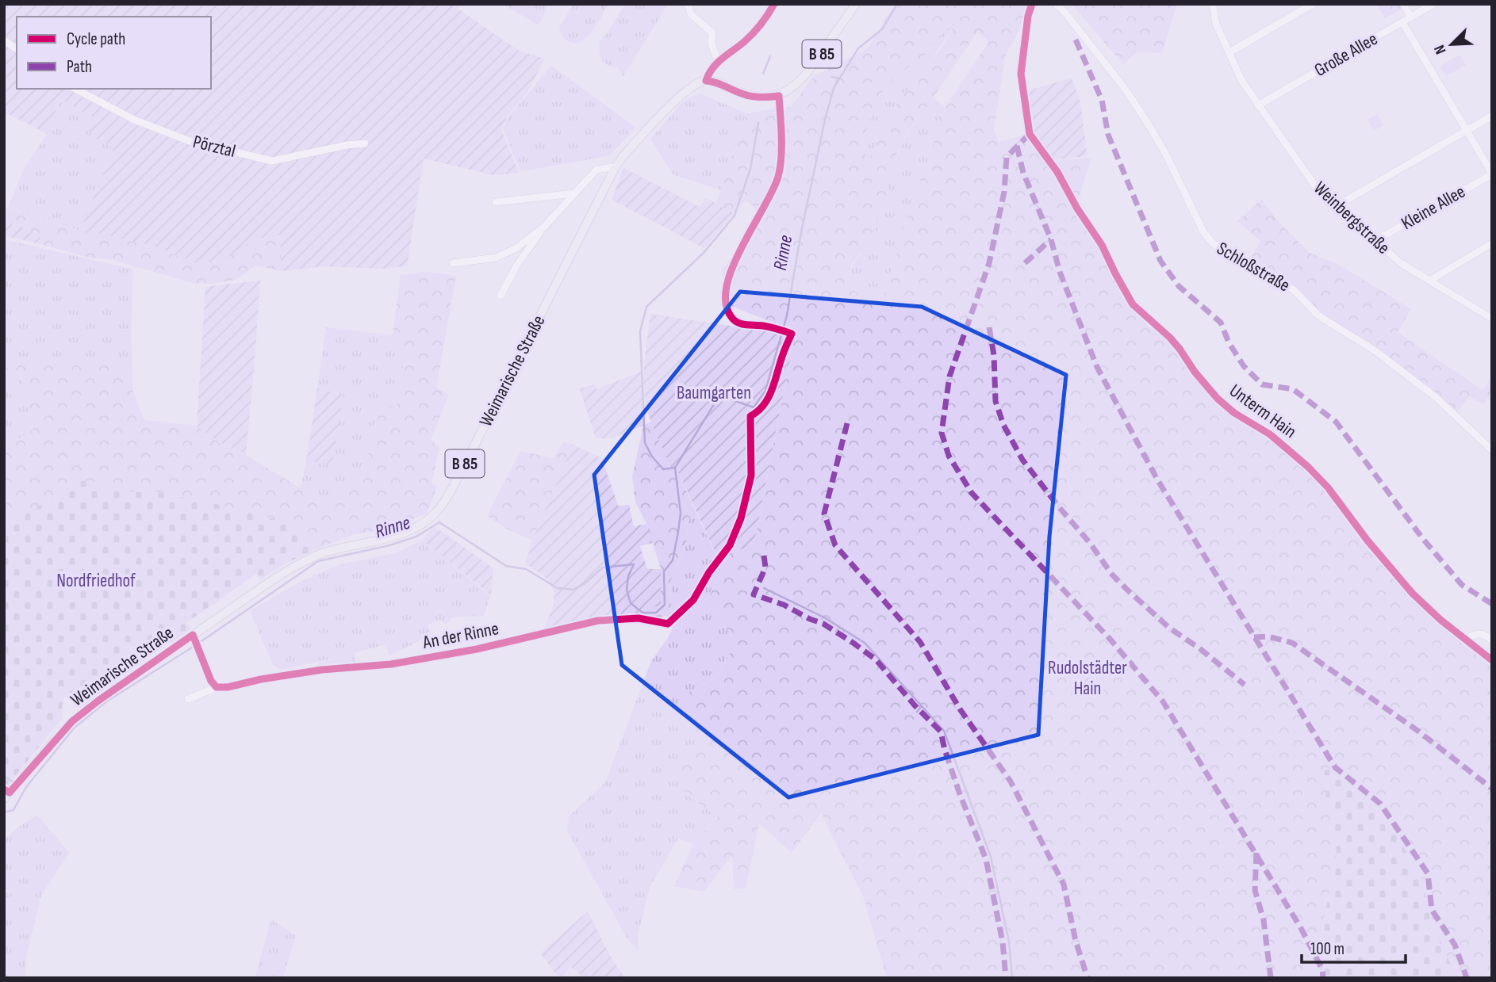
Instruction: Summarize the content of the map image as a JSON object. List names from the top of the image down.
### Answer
{
  "streets": {
    "main road": ["B 85", "Weimarische Straße"],
    "street": [
      "Große Allee",
      "Pörztal",
      "Kleine Allee",
      "Weinbergstraße",
      "Schloßstraße",
      "Unterm Hain",
      "An der Rinne"
    ]
  },
  "crossings": [
    ["B 85", "Weimarische Straße"],
    ["Große Allee", "Weinbergstraße"],
    ["Kleine Allee", "Weinbergstraße"]
  ],
  "water": ["Rinne"],
  "parks": ["Baumgarten", "Nordfriedhof", "Rudolstädter Hain"],
  "legend": ["Cycle path", "Path"],
  "scale_bar": "100 m",
  "north": "bottom left"
}
